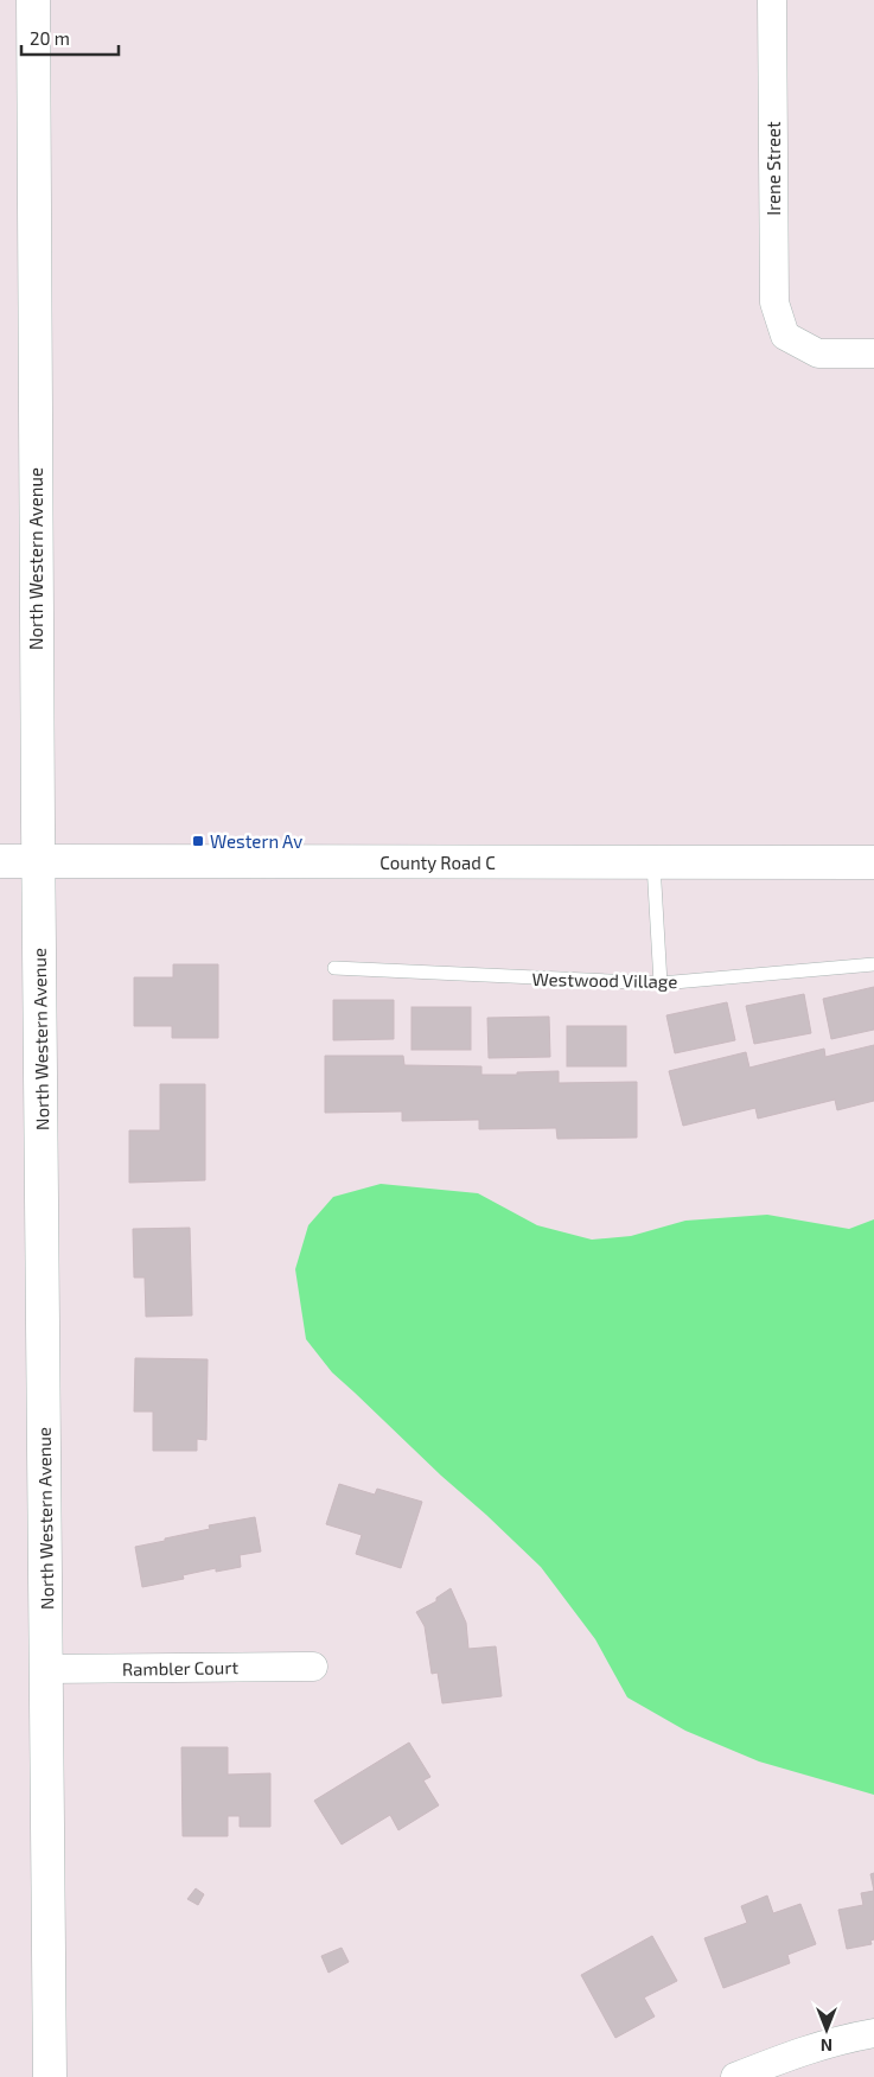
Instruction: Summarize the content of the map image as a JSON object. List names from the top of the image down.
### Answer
{
  "streets": {
    "street": [
      "Irene Street",
      "North Western Avenue",
      "County Road C",
      "Rambler Court"
    ],
    "lane": ["Westwood Village"]
  },
  "crossings": [
    ["North Western Avenue", "County Road C"],
    ["North Western Avenue", "Rambler Court"]
  ],
  "places": {
    "transit": ["Western Av"]
  },
  "scale_bar": "20 m",
  "north": "bottom"
}
